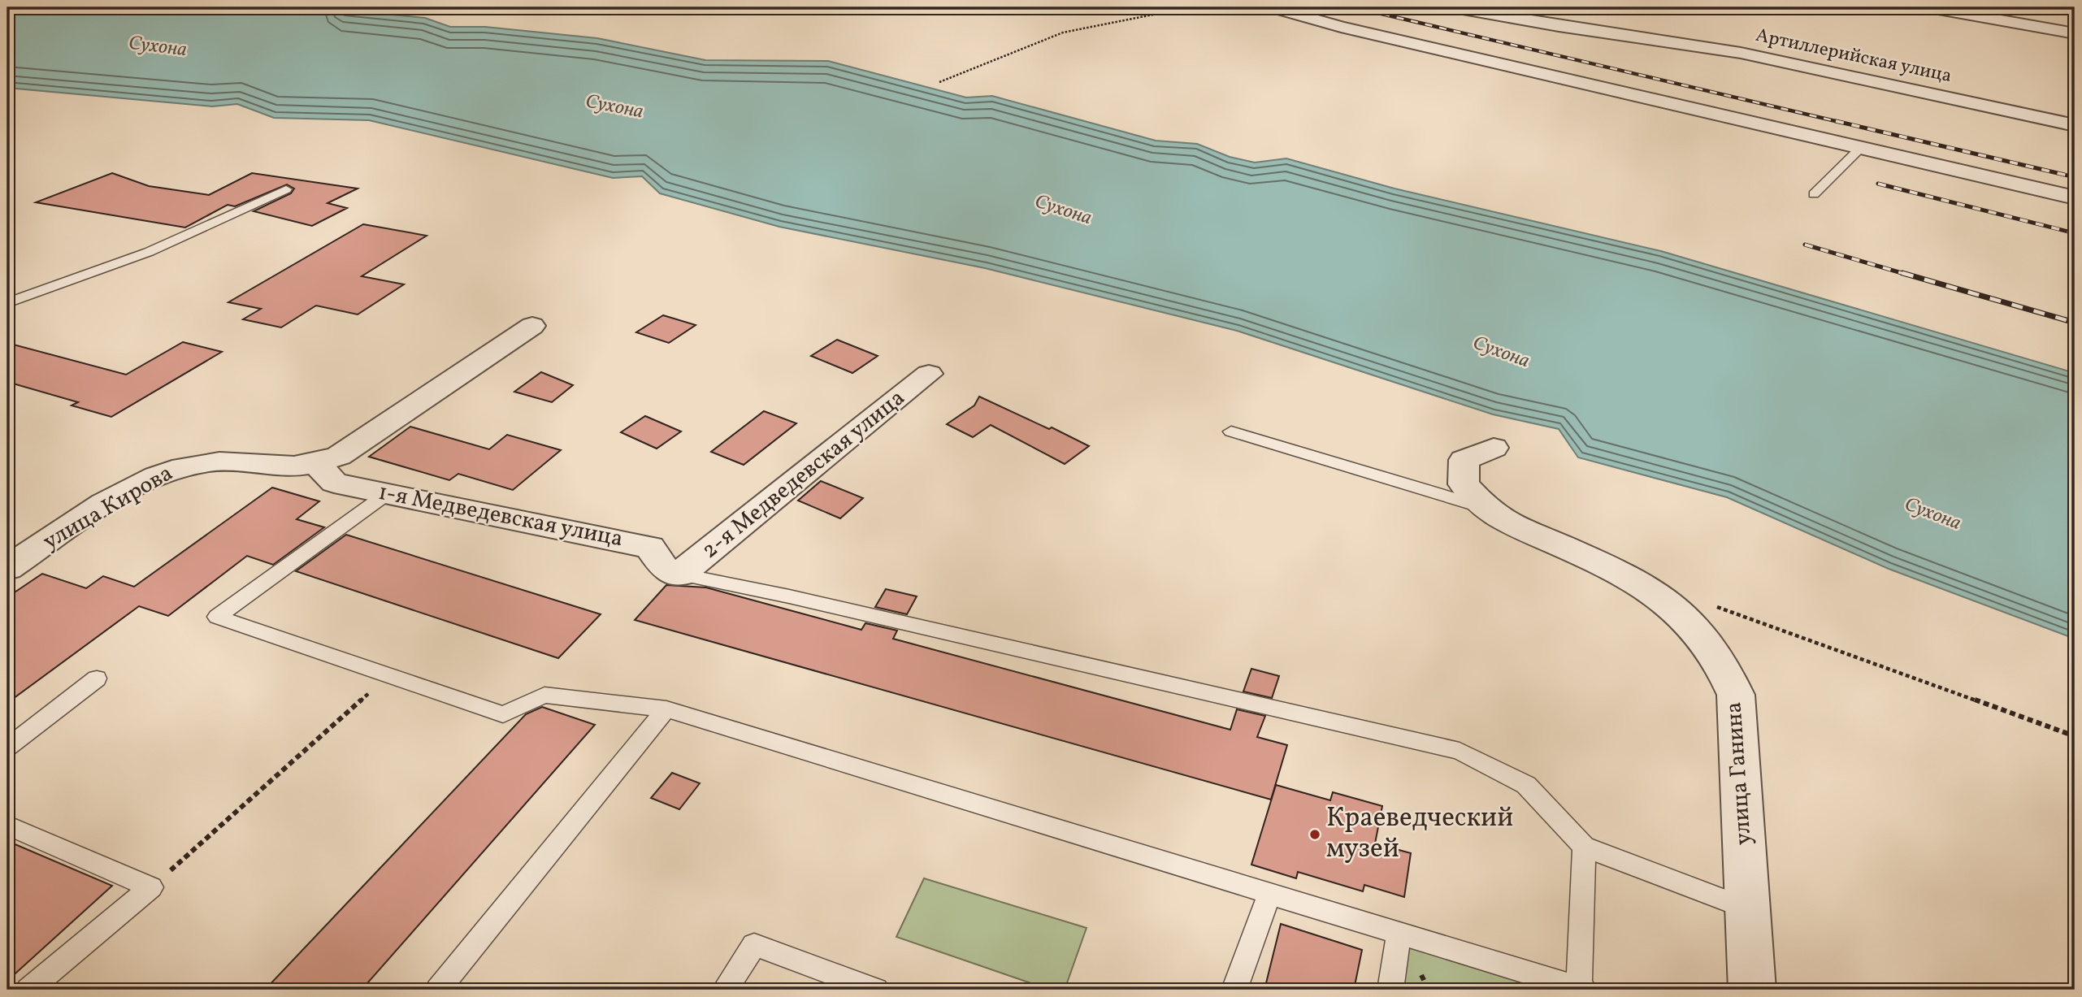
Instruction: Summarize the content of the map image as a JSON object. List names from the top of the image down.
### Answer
{
  "streets": {
    "street": [
      "Артиллерийская улица",
      "2-я Медведевская улица",
      "улица Кирова",
      "1-я Медведевская улица",
      "улица Ганина"
    ]
  },
  "crossings": [
    ["2-я Медведевская улица", "1-я Медведевская улица"],
    ["улица Кирова", "1-я Медведевская улица"]
  ],
  "water": ["Сухона"],
  "places": ["Краеведческий музей"]
}
